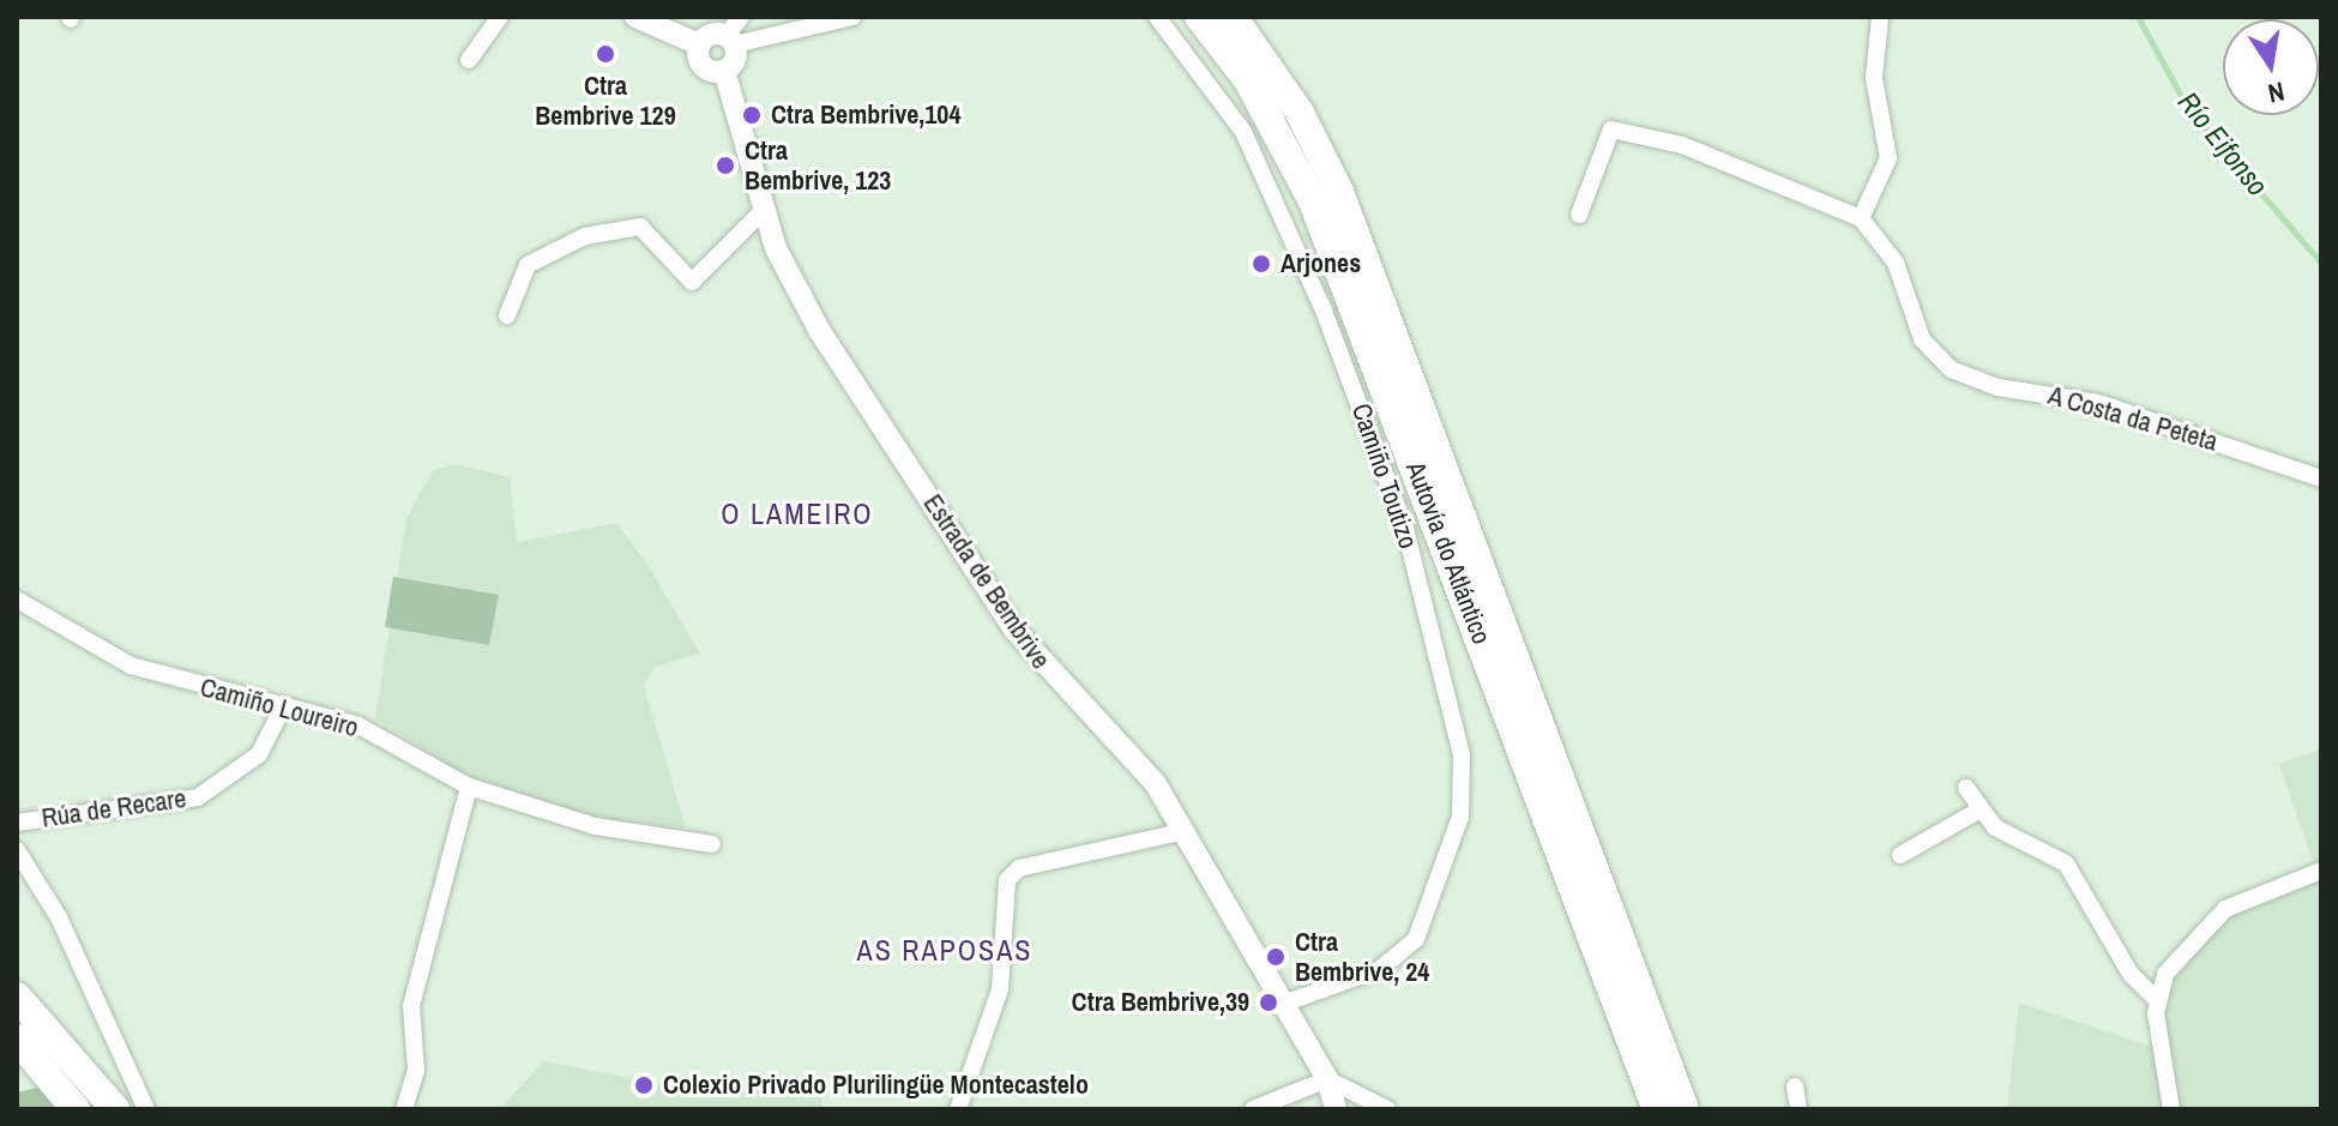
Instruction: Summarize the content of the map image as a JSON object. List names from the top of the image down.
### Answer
{
  "streets": {
    "highway": ["Autovía do Atlántico"],
    "street": [
      "A Costa da Peteta",
      "Camiño Toutizo",
      "Estrada de Bembrive",
      "Camiño Loureiro",
      "Rúa de Recare"
    ]
  },
  "crossings": [
    ["Camiño Toutizo", "Estrada de Bembrive"],
    ["Camiño Loureiro", "Rúa de Recare"]
  ],
  "districts": ["O LAMEIRO", "AS RAPOSAS"],
  "water": ["Río Eifonso"],
  "places": [
    "Ctra Bembrive 129",
    "Ctra Bembrive,104",
    "Ctra Bembrive, 123",
    "Arjones",
    "Ctra Bembrive, 24",
    "Ctra Bembrive,39",
    "Colexio Privado Plurilingüe Montecastelo"
  ],
  "north": "bottom"
}
